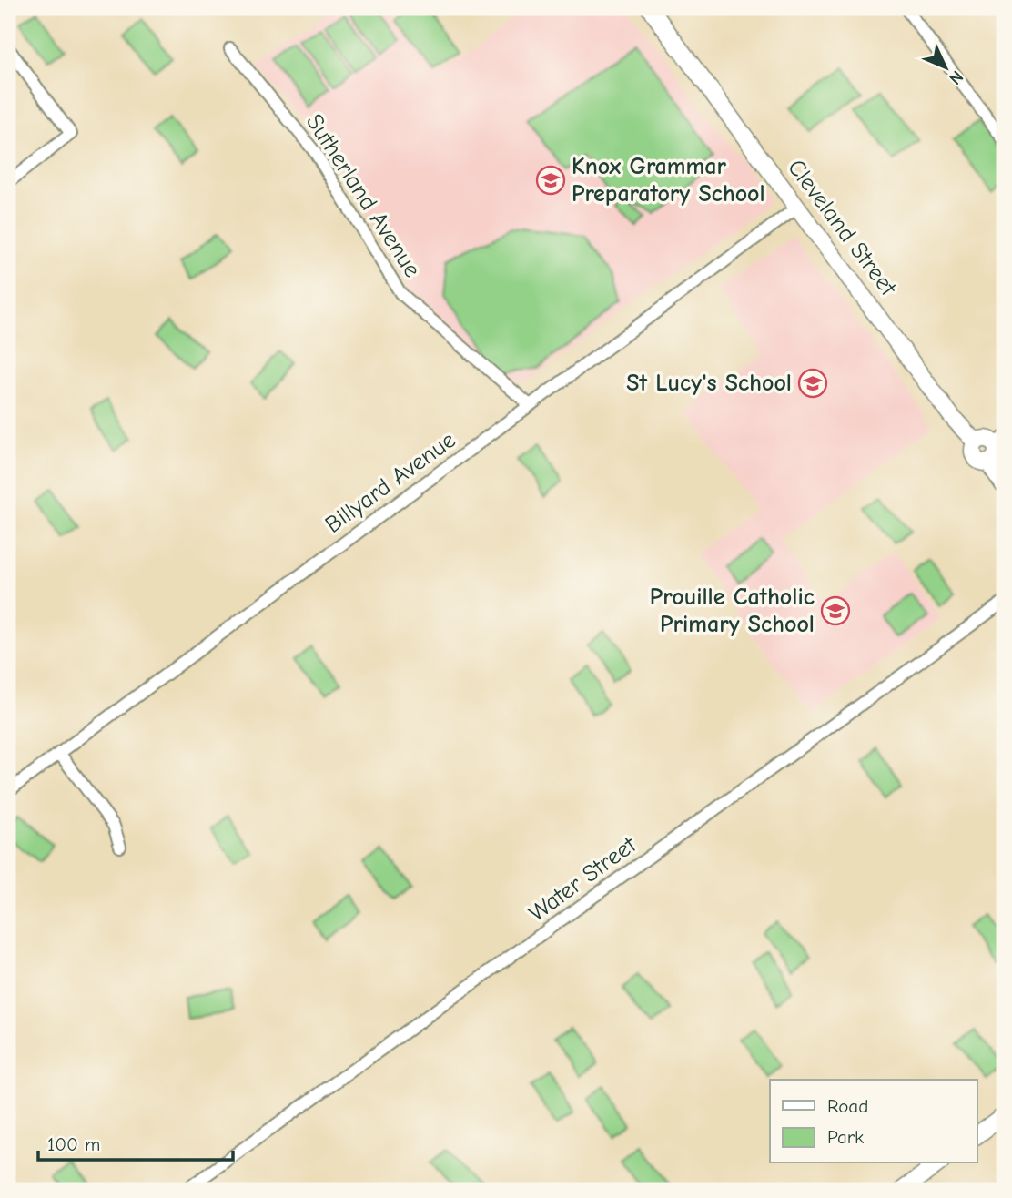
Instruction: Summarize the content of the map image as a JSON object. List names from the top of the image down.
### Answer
{
  "streets": {
    "street": [
      "Sutherland Avenue",
      "Cleveland Street",
      "Billyard Avenue",
      "Water Street"
    ]
  },
  "crossings": [
    ["Sutherland Avenue", "Billyard Avenue"],
    ["Cleveland Street", "Billyard Avenue"]
  ],
  "places": {
    "school or university": ["Knox Grammar Preparatory School", "St Lucy's School", "Prouille Catholic Primary School"]
  },
  "legend": ["Road", "Park"],
  "scale_bar": "100 m",
  "north": "bottom right"
}
